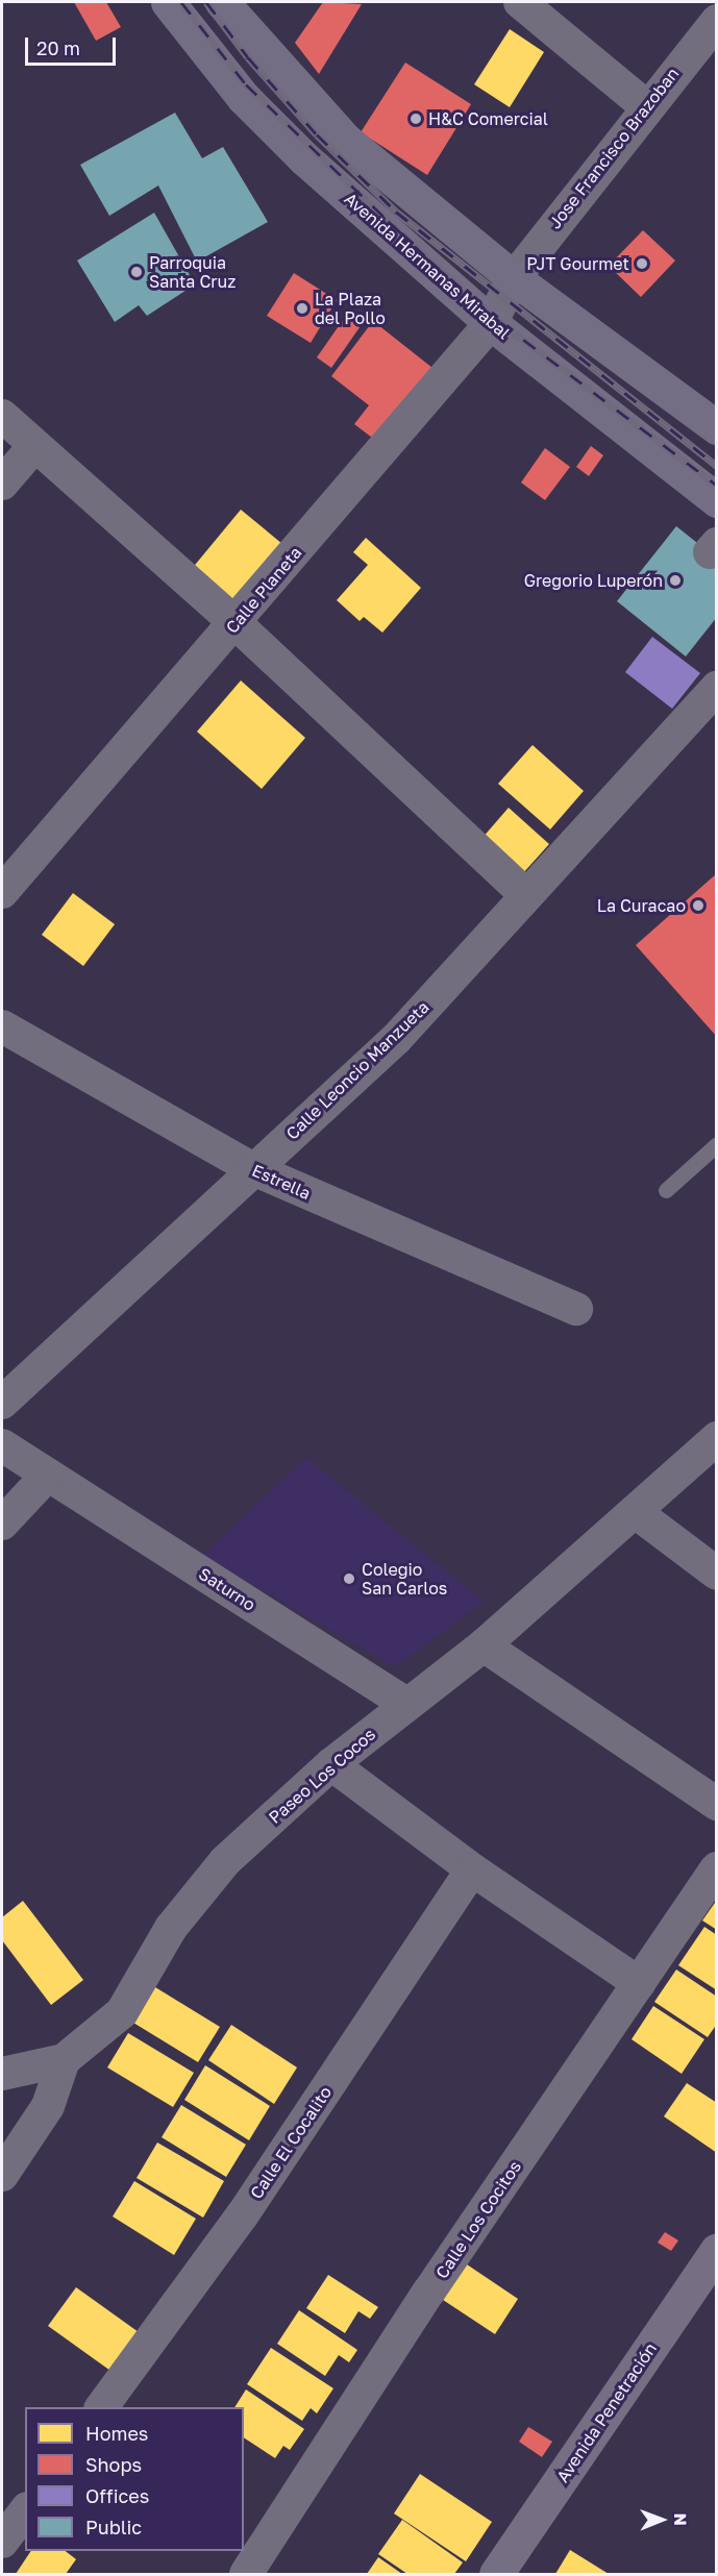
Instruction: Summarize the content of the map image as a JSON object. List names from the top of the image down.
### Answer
{
  "streets": {
    "main road": ["Avenida Hermanas Mirabal"],
    "street": [
      "Jose Francisco Brazoban",
      "Calle Planeta",
      "Calle Leoncio Manzueta",
      "Estrella",
      "Saturno",
      "Paseo Los Cocos",
      "Calle El Cocalito",
      "Calle Los Cocitos",
      "Avenida Penetración"
    ]
  },
  "crossings": [
    ["Jose Francisco Brazoban", "Calle Planeta"],
    ["Avenida Hermanas Mirabal", "Calle Planeta"],
    ["Calle Leoncio Manzueta", "Estrella"],
    ["Saturno", "Paseo Los Cocos"]
  ],
  "places": [
    "H&C Comercial",
    "PJT Gourmet",
    "Parroquia Santa Cruz",
    "La Plaza del Pollo",
    "Gregorio Luperón",
    "La Curacao",
    "Colegio San Carlos"
  ],
  "legend": [
    "Homes",
    "Shops",
    "Offices",
    "Public"
  ],
  "scale_bar": "20 m",
  "north": "right"
}
